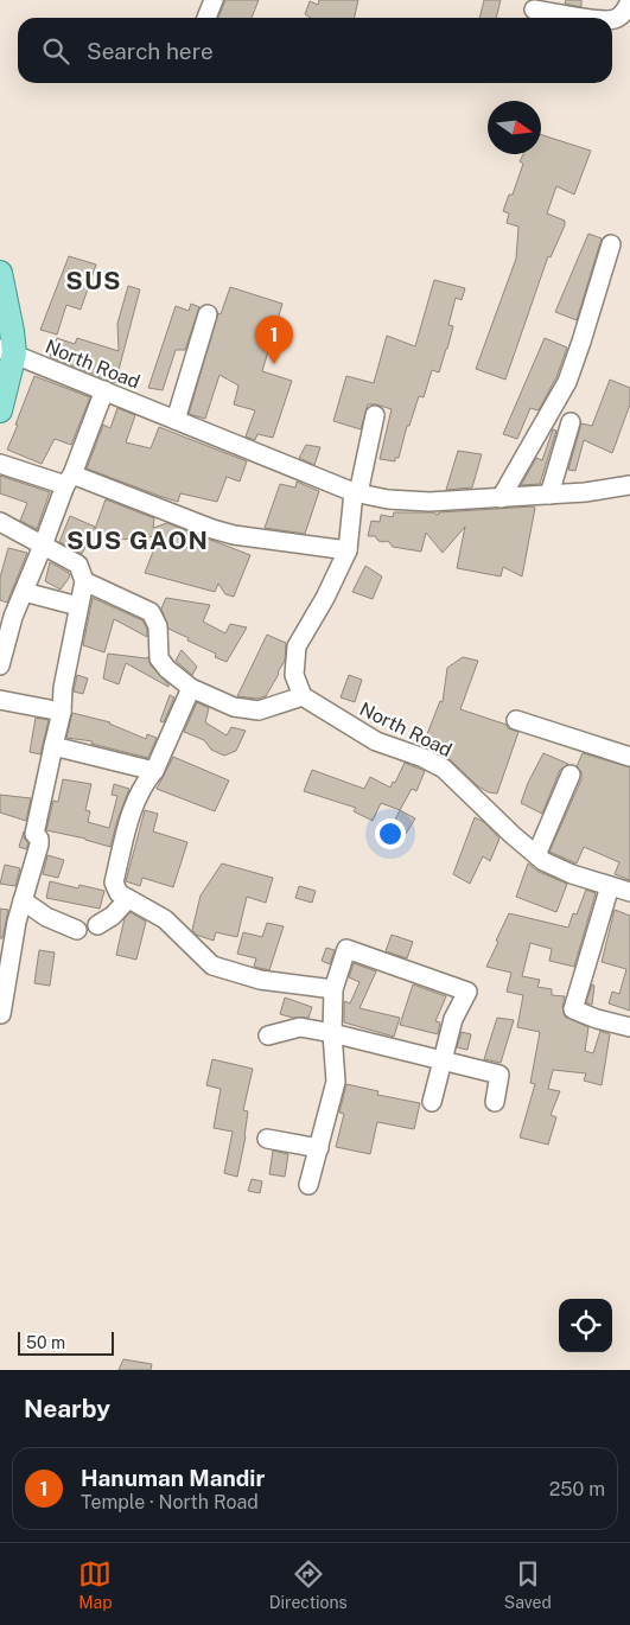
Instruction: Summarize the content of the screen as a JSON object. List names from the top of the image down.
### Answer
{
  "streets": {
    "street": ["North Road"]
  },
  "districts": ["SUS", "SUS GAON"],
  "scale_bar": "50 m",
  "north": "right",
  "page": {
    "search": "Search here",
    "pins": "1",
    "scale": "50 m",
    "heading": "Nearby",
    "list": [
      {
        "mark": "1",
        "name": "Hanuman Mandir",
        "note": "Temple · North Road",
        "value": "250 m"
      }
    ],
    "nav": ["Map", "Directions", "Saved"]
  }
}
